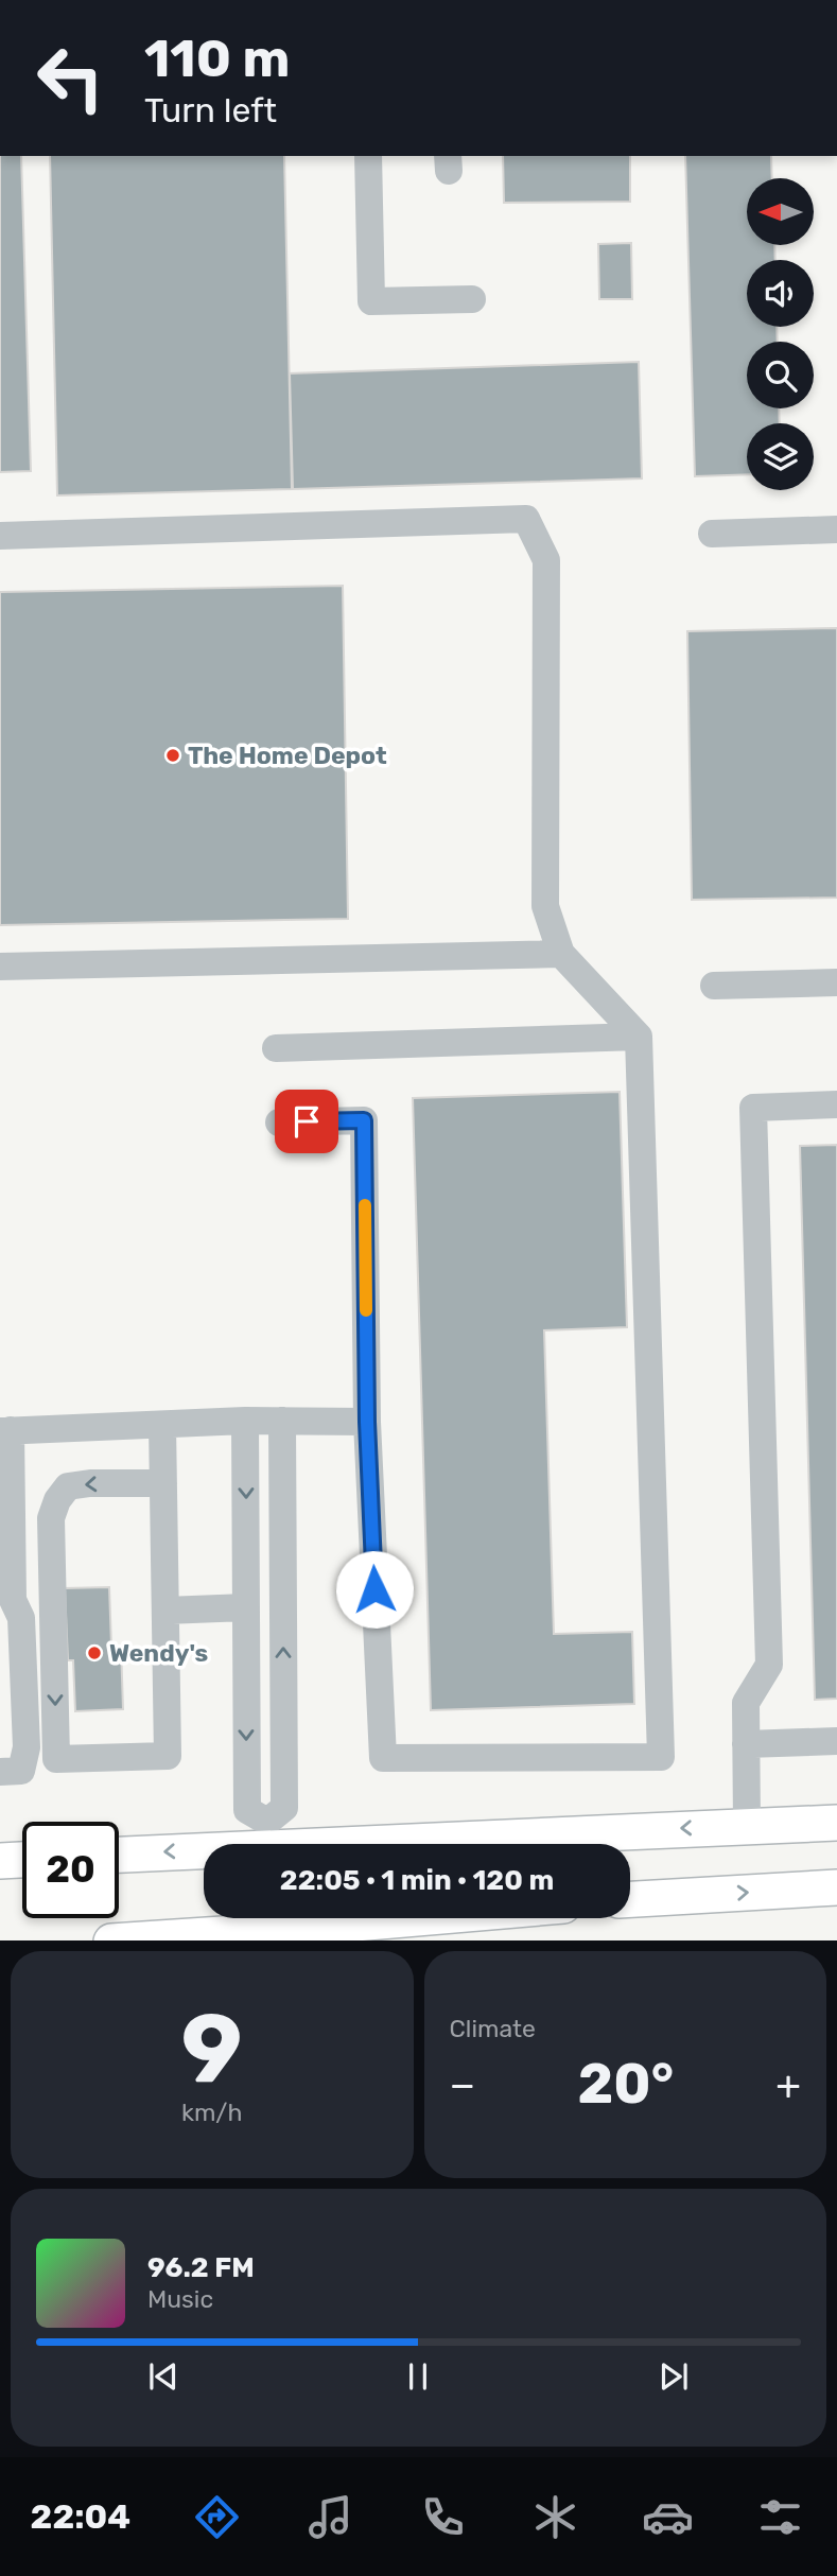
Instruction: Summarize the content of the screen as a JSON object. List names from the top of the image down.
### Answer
{
  "places": ["The Home Depot", "Wendy's"],
  "north": "left",
  "page": {
    "turn": ["110 m", "Turn left"],
    "limit": "20",
    "trip": "22:05 · 1 min · 120 m",
    "tile": [
      ["9", "km/h"],
      "Climate"
    ],
    "heat": ["−", "20°", "+"],
    "song": ["96.2 FM", "Music"],
    "tabs": "22:04"
  }
}
